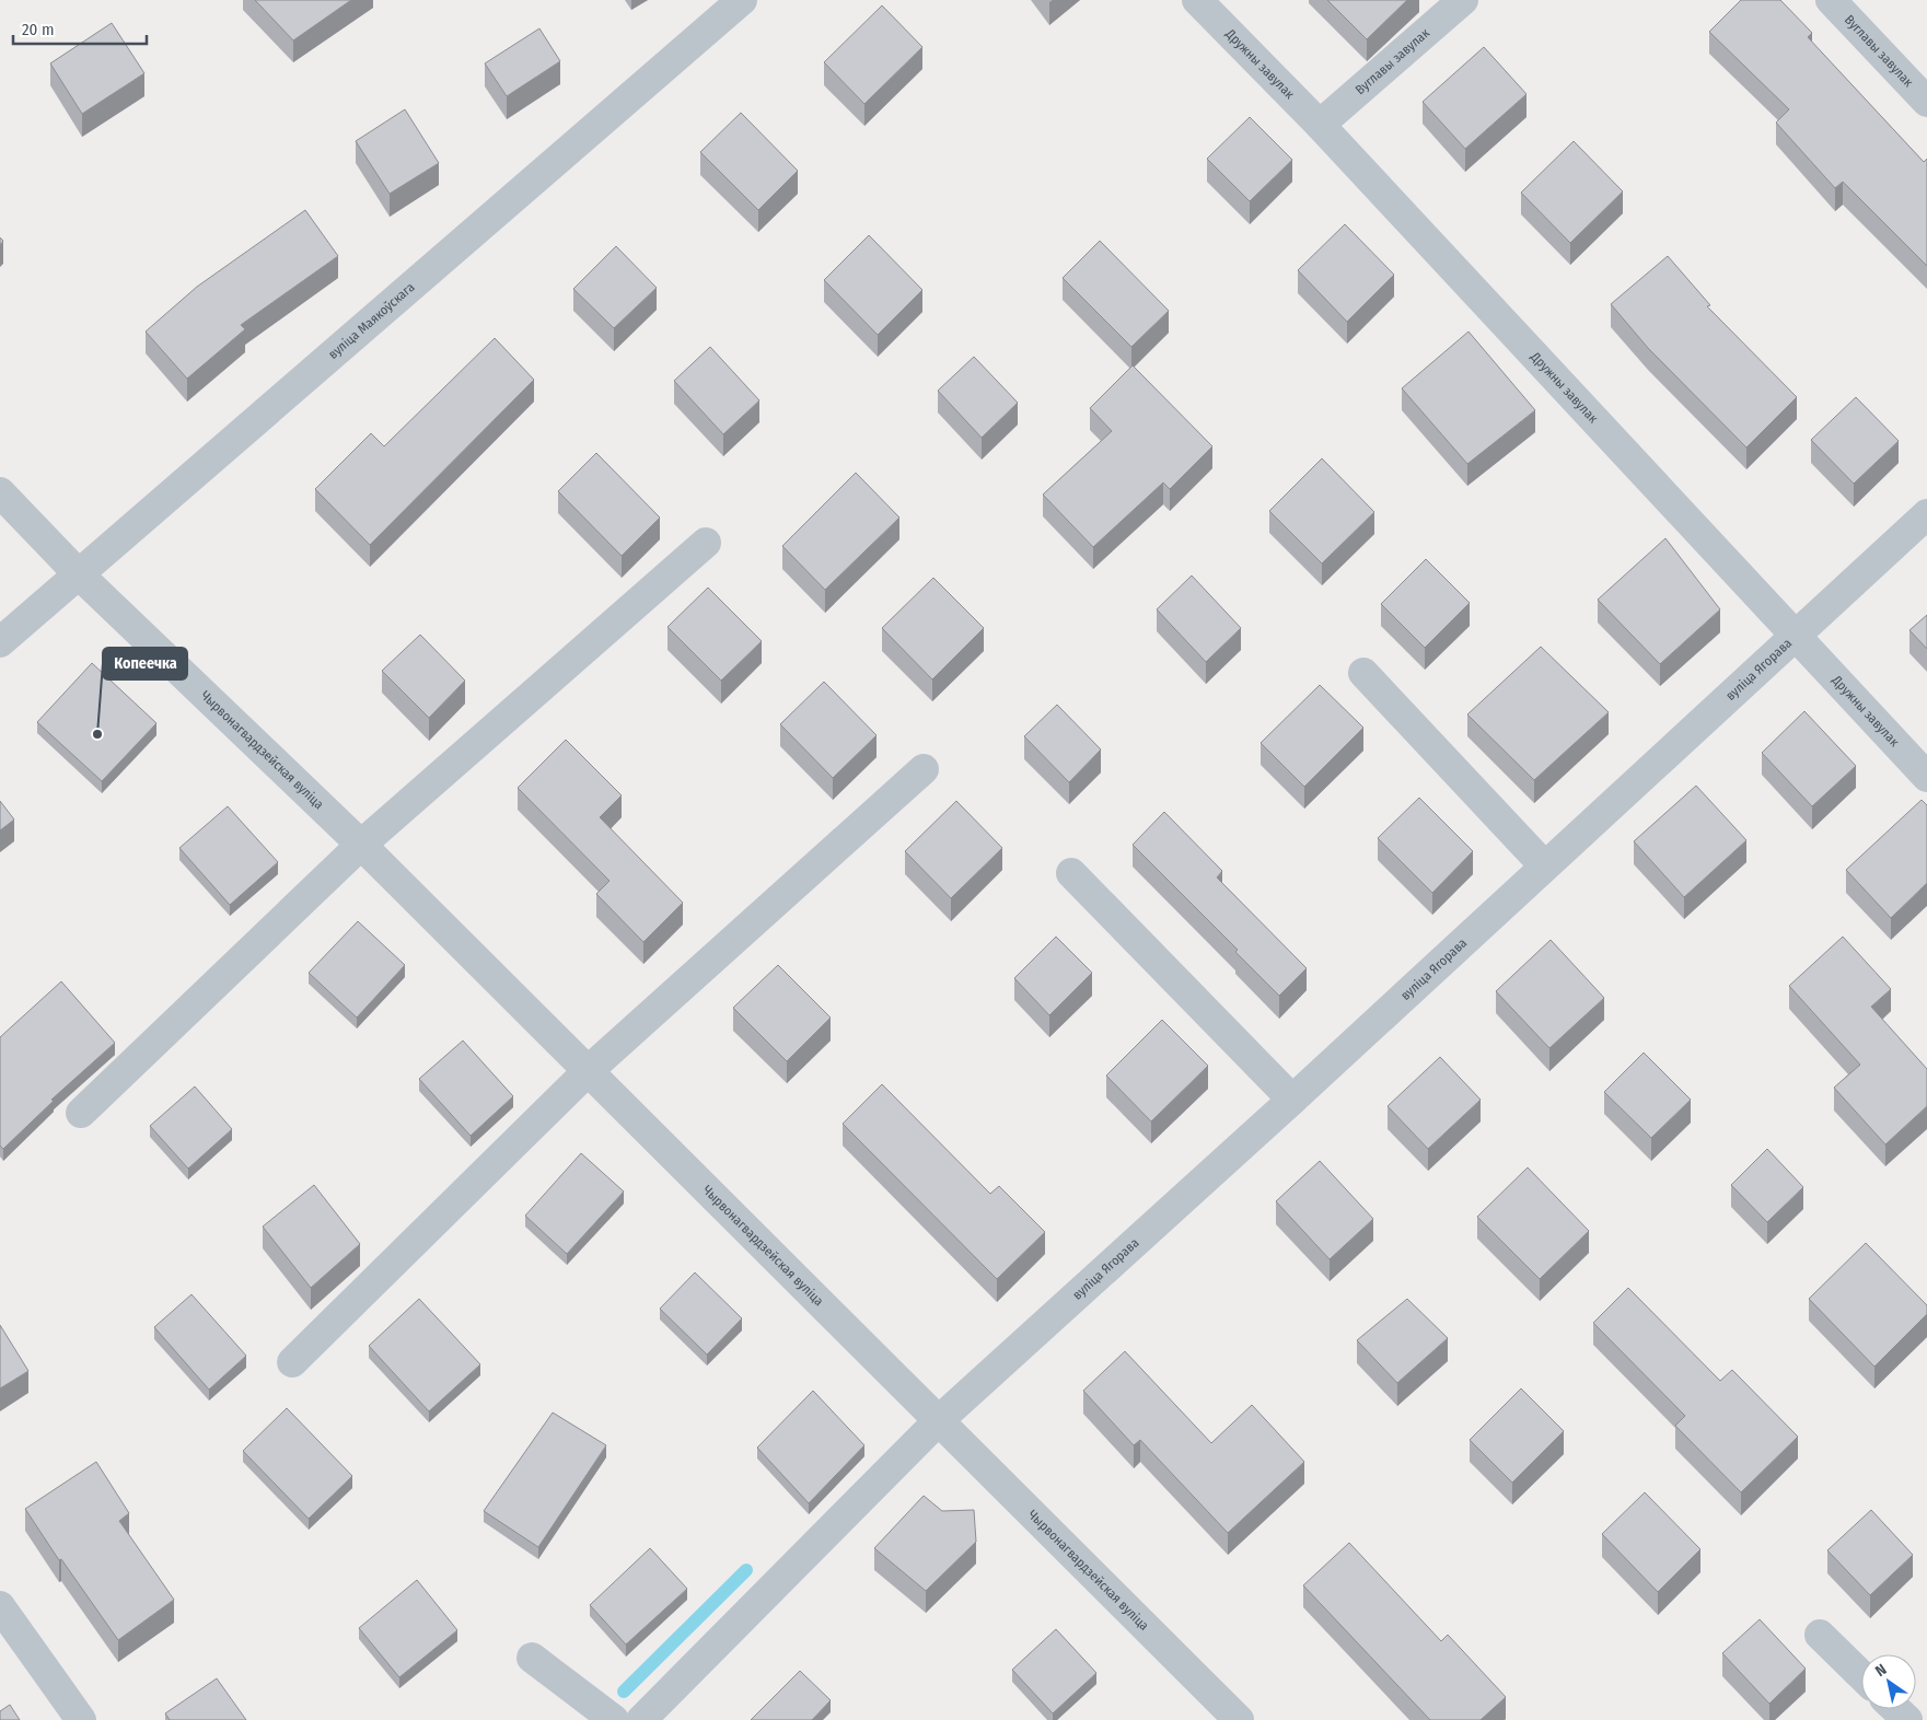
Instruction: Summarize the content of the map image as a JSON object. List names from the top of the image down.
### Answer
{
  "streets": {
    "street": [
      "Вуглавы завулак",
      "Дружны завулак",
      "вуліца Маякоўскага",
      "вуліца Ягорава",
      "Чырвонагвардзейская вуліца"
    ]
  },
  "crossings": [
    ["Вуглавы завулак", "Дружны завулак"],
    ["Дружны завулак", "вуліца Ягорава"],
    ["вуліца Маякоўскага", "Чырвонагвардзейская вуліца"],
    ["вуліца Ягорава", "Чырвонагвардзейская вуліца"]
  ],
  "places": ["Копеечка"],
  "scale_bar": "20 m",
  "north": "top left"
}
